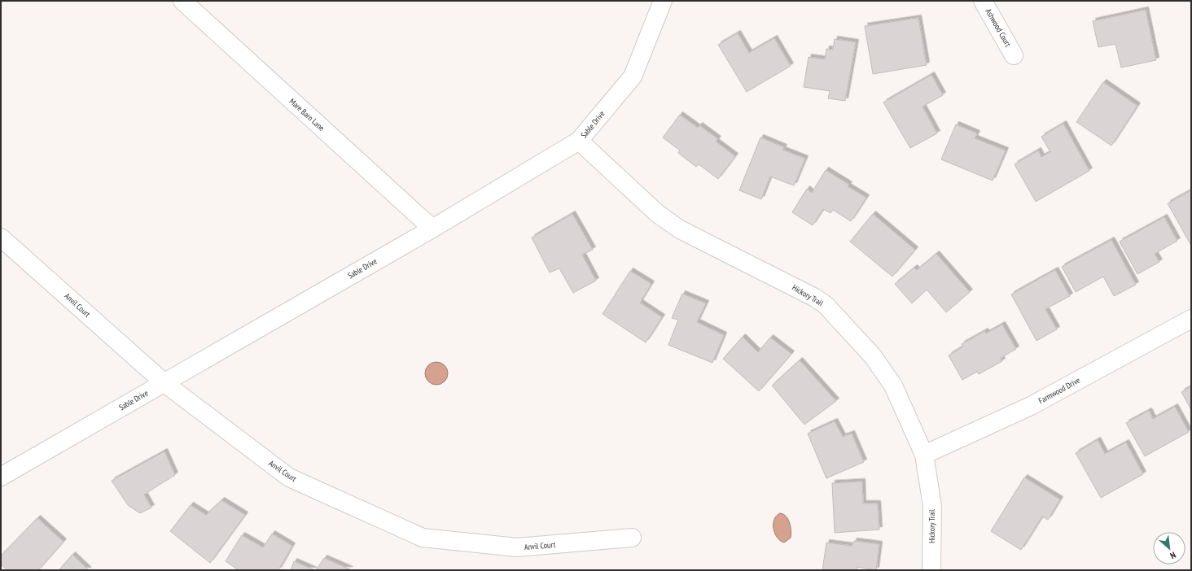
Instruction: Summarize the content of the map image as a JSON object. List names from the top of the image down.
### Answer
{
  "streets": {
    "street": [
      "Ashwood Court",
      "Mare Barn Lane",
      "Sable Drive",
      "Hickory Trail",
      "Anvil Court",
      "Farmwood Drive"
    ]
  },
  "crossings": [
    ["Mare Barn Lane", "Sable Drive"],
    ["Sable Drive", "Hickory Trail"],
    ["Sable Drive", "Anvil Court"],
    ["Hickory Trail", "Farmwood Drive"]
  ],
  "north": "bottom right"
}
